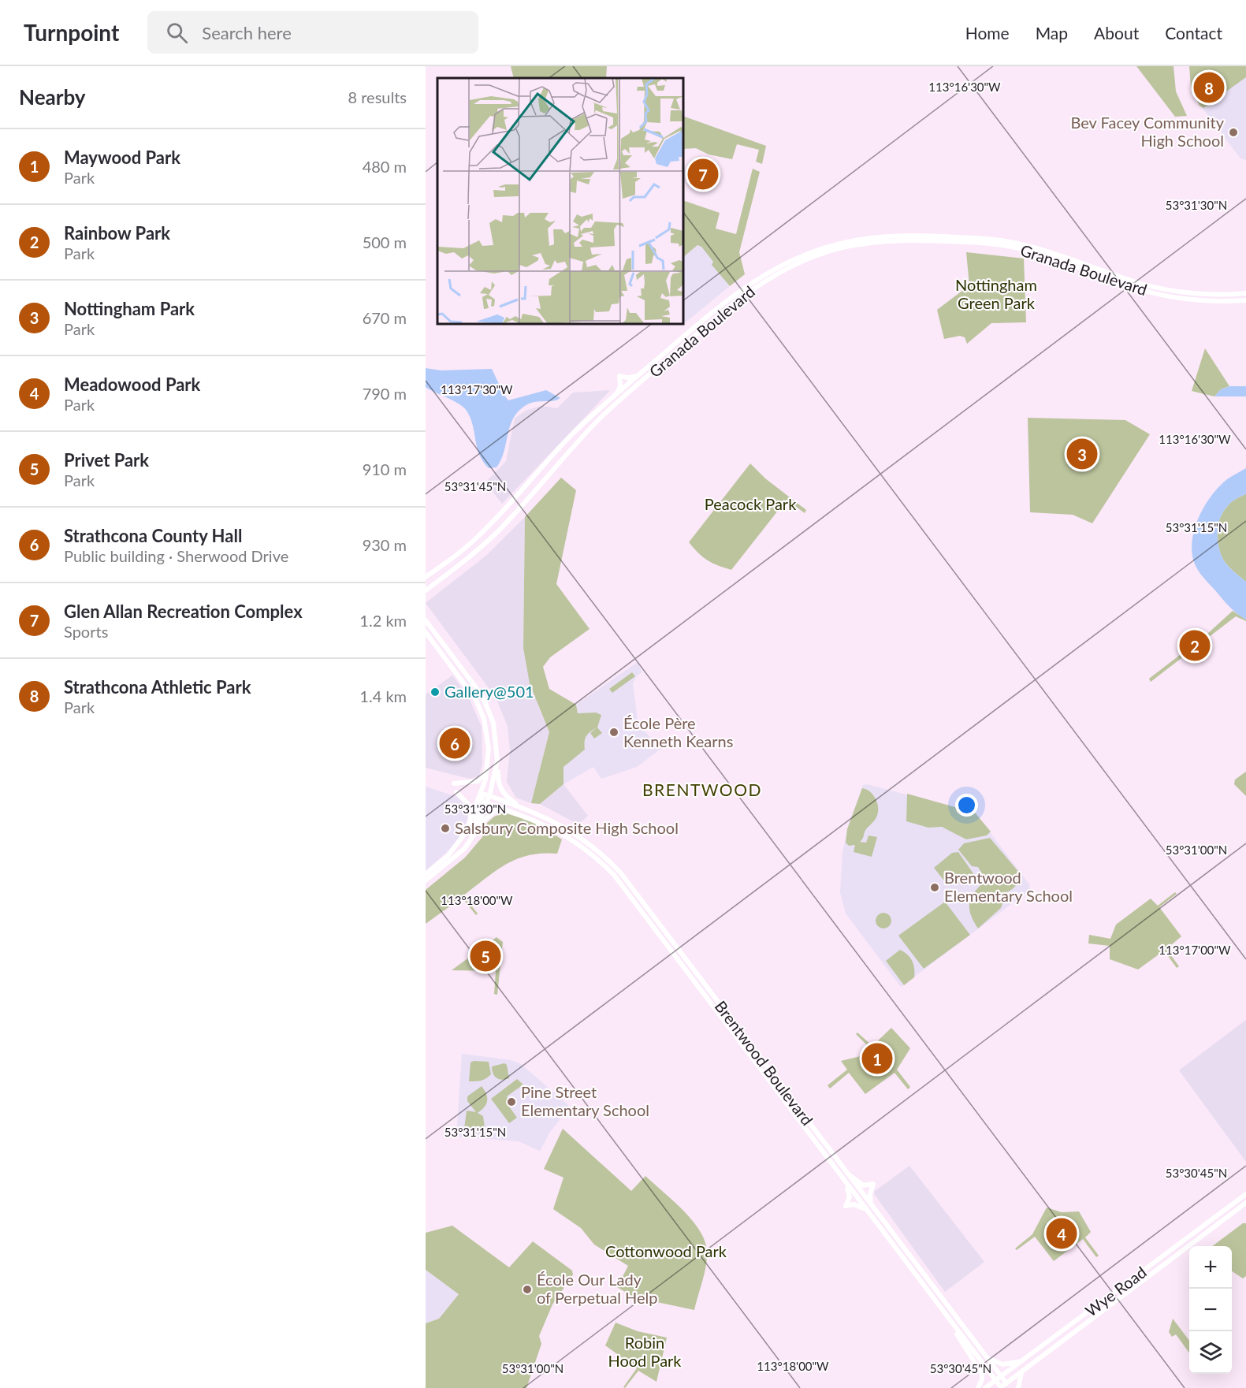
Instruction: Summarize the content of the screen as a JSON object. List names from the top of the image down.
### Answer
{
  "streets": {
    "main road": ["Granada Boulevard", "Brentwood Boulevard", "Wye Road"]
  },
  "crossings": [
    ["Brentwood Boulevard", "Wye Road"]
  ],
  "districts": ["BRENTWOOD"],
  "parks": [
    "Nottingham Green Park",
    "Peacock Park",
    "Cottonwood Park",
    "Robin Hood Park"
  ],
  "places": [
    "Bev Facey Community High School",
    "Gallery@501",
    "École Père Kenneth Kearns",
    "Salsbury Composite High School",
    "Brentwood Elementary School",
    "Pine Street Elementary School",
    "École Our Lady of Perpetual Help"
  ],
  "page": {
    "header": "Turnpoint",
    "search": "Search here",
    "nav": [
      "Home",
      "Map",
      "About",
      "Contact"
    ],
    "heading": ["Nearby", "8 results"],
    "pins": [
      "8",
      "7",
      "3",
      "2",
      "6",
      "5",
      "1",
      "4"
    ],
    "list": [
      {
        "mark": "1",
        "name": "Maywood Park",
        "note": "Park",
        "value": "480 m"
      },
      {
        "mark": "2",
        "name": "Rainbow Park",
        "note": "Park",
        "value": "500 m"
      },
      {
        "mark": "3",
        "name": "Nottingham Park",
        "note": "Park",
        "value": "670 m"
      },
      {
        "mark": "4",
        "name": "Meadowood Park",
        "note": "Park",
        "value": "790 m"
      },
      {
        "mark": "5",
        "name": "Privet Park",
        "note": "Park",
        "value": "910 m"
      },
      {
        "mark": "6",
        "name": "Strathcona County Hall",
        "note": "Public building · Sherwood Drive",
        "value": "930 m"
      },
      {
        "mark": "7",
        "name": "Glen Allan Recreation Complex",
        "note": "Sports",
        "value": "1.2 km"
      },
      {
        "mark": "8",
        "name": "Strathcona Athletic Park",
        "note": "Park",
        "value": "1.4 km"
      }
    ],
    "map_buttons": ["+", "−"]
  },
  "coordinates": [
    "113°16'30\"W",
    "53°31'30\"N",
    "113°17'30\"W",
    "53°31'45\"N",
    "53°31'15\"N",
    "53°31'00\"N",
    "113°18'00\"W",
    "113°17'00\"W",
    "53°30'45\"N"
  ]
}
